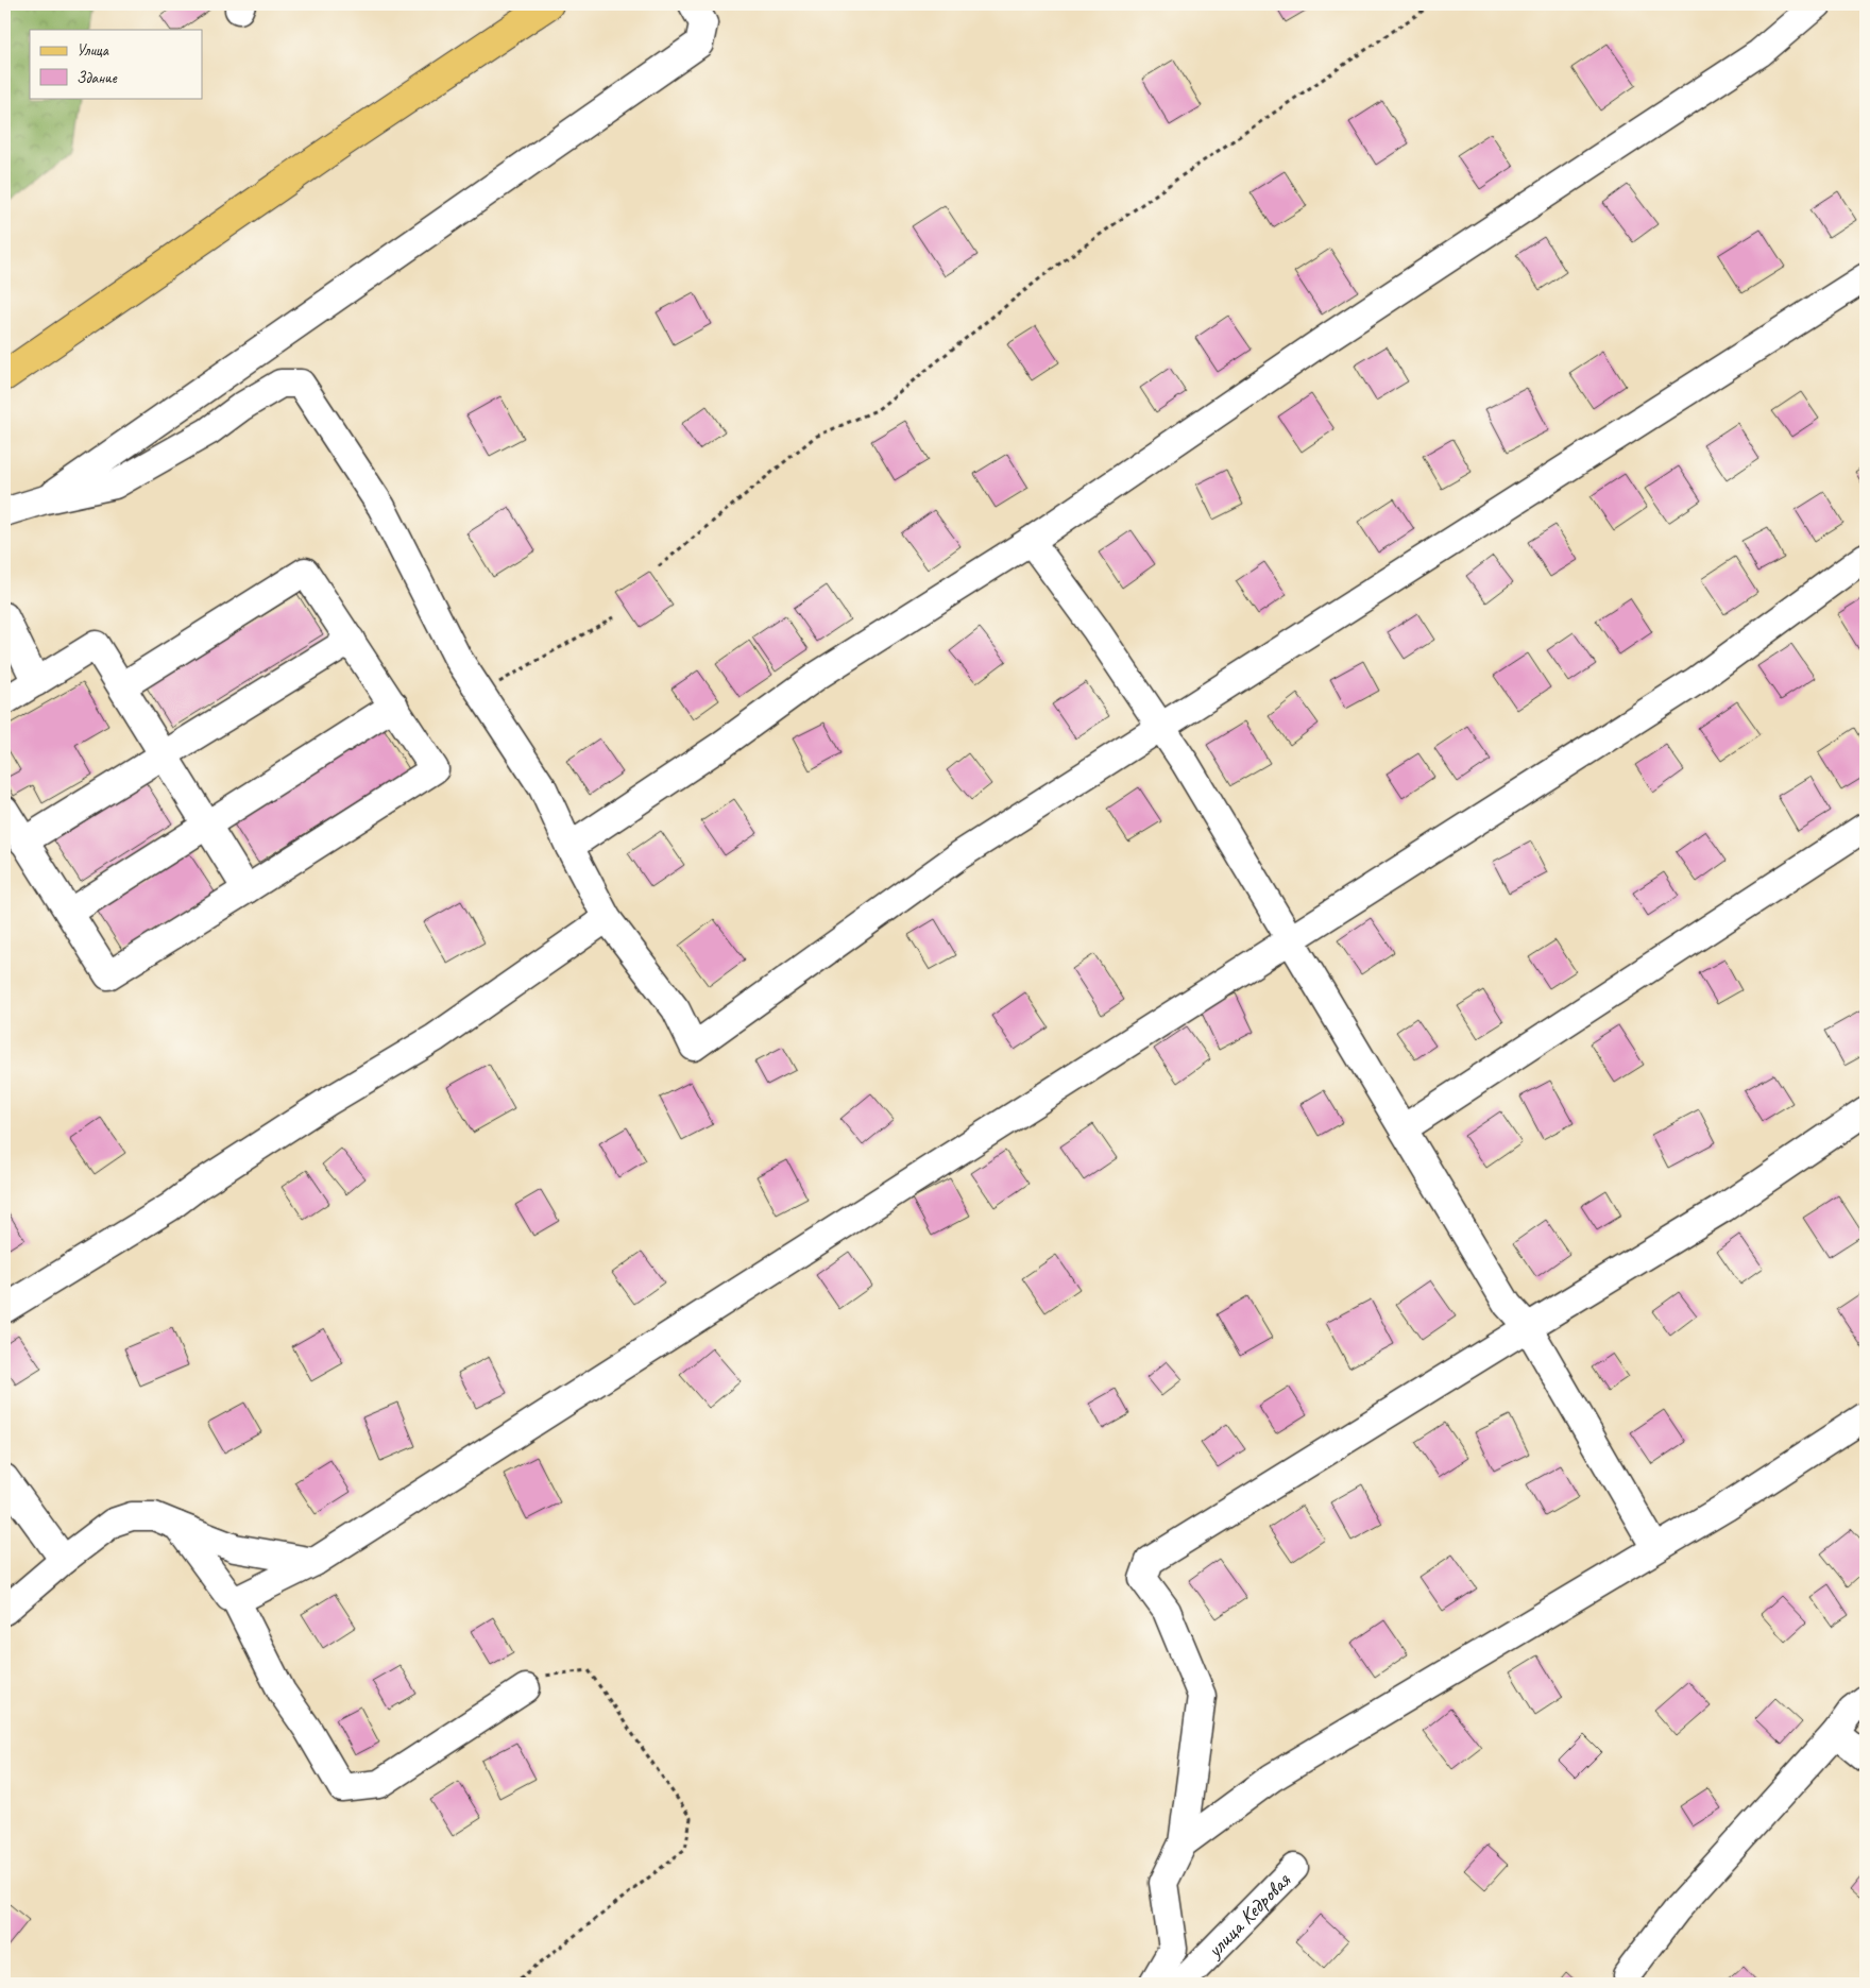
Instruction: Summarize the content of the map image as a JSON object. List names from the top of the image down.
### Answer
{
  "streets": {
    "street": ["улица Кедровая"]
  },
  "legend": ["Улица", "Здание"]
}
